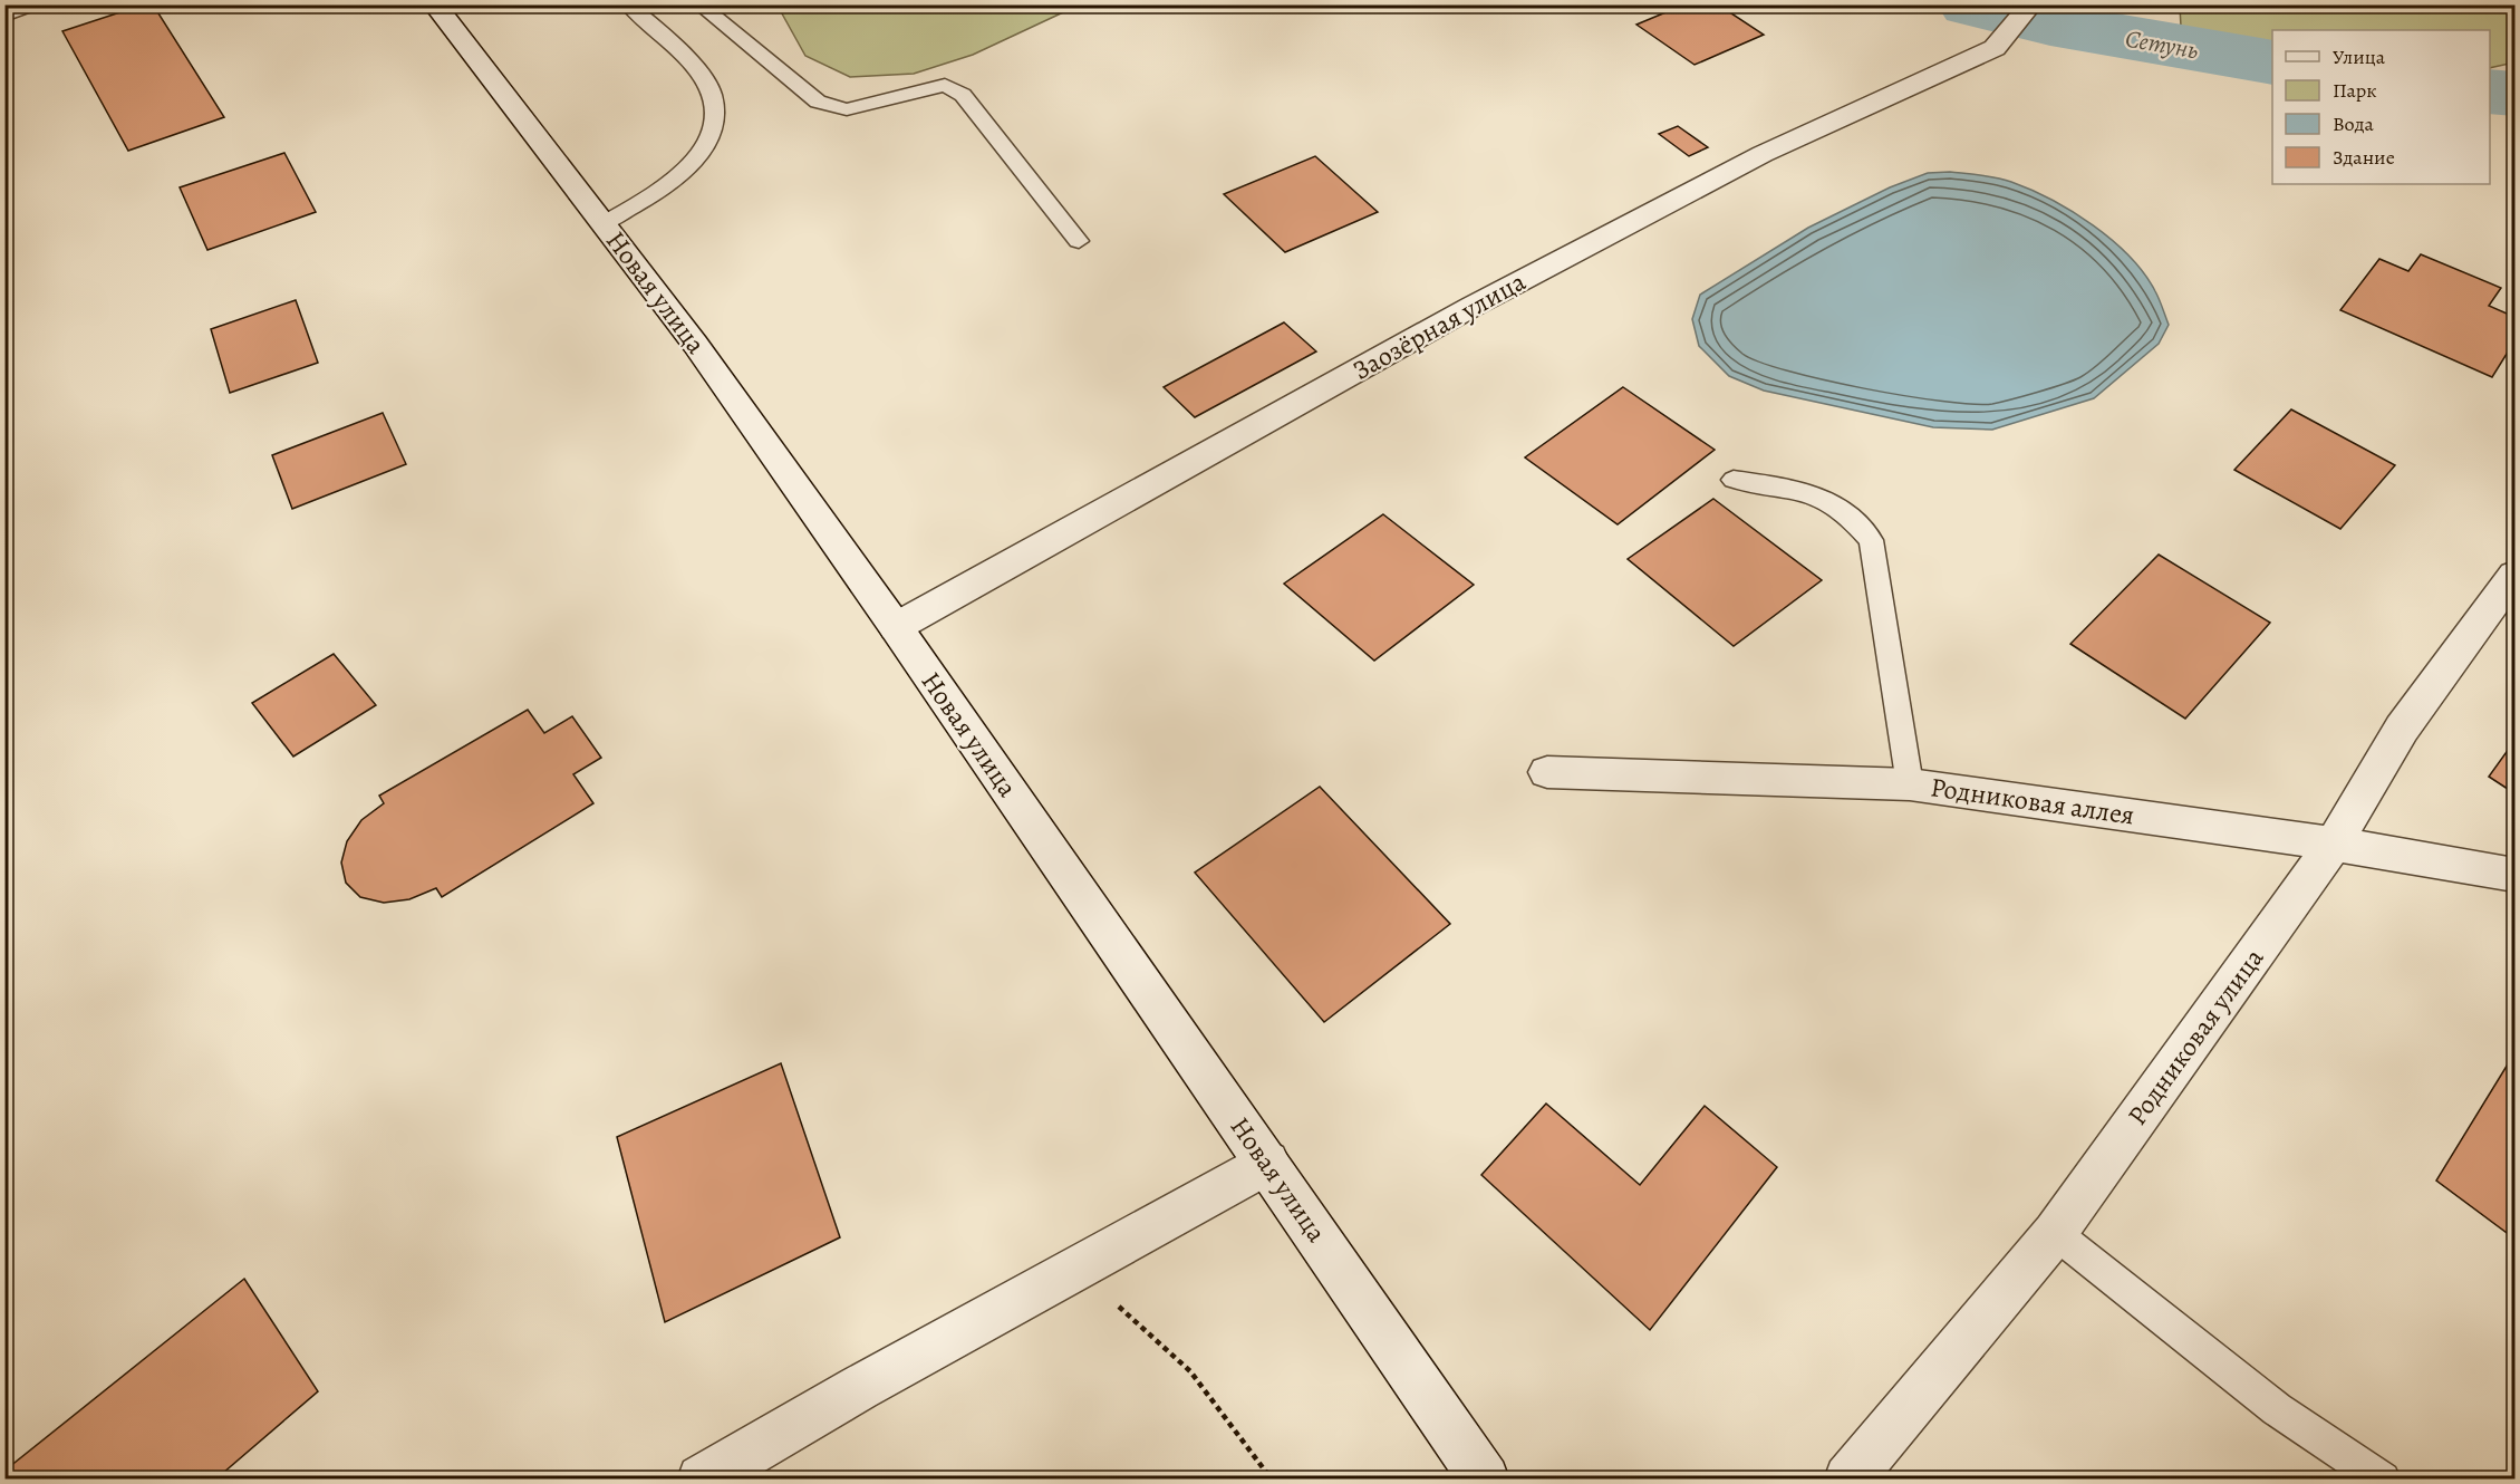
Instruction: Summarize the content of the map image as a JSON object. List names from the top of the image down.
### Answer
{
  "streets": {
    "street": [
      "Новая улица",
      "Заозёрная улица",
      "Родниковая аллея",
      "Родниковая улица"
    ]
  },
  "crossings": [
    ["Новая улица", "Заозёрная улица"],
    ["Родниковая аллея", "Родниковая улица"]
  ],
  "water": ["Сетунь"],
  "legend": [
    "Улица",
    "Парк",
    "Вода",
    "Здание"
  ]
}
